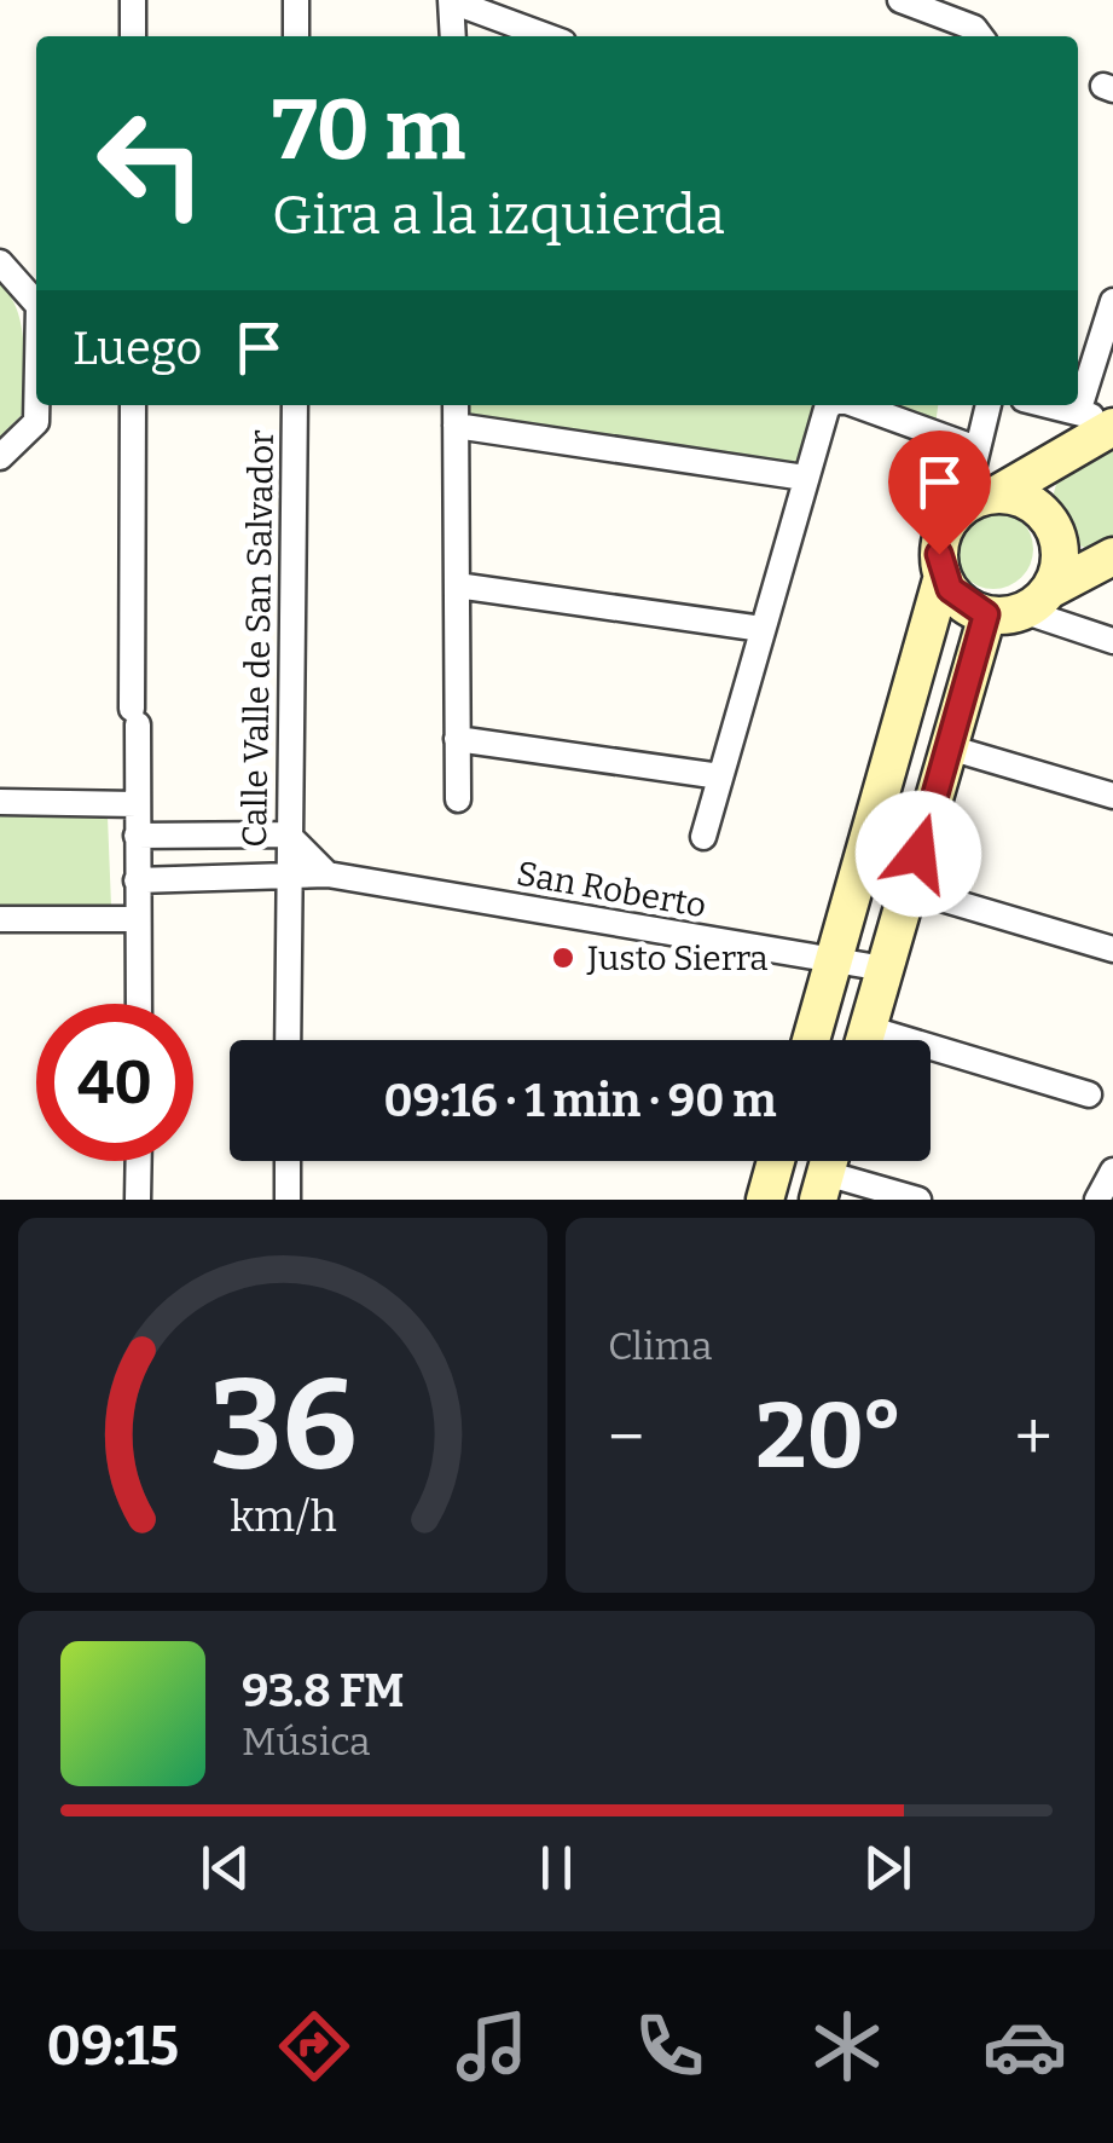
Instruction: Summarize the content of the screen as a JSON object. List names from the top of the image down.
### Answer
{
  "streets": {
    "street": ["Calle Valle de San Salvador", "San Roberto"]
  },
  "crossings": [
    ["Calle Valle de San Salvador", "San Roberto"]
  ],
  "places": ["Justo Sierra"],
  "page": {
    "turn": ["70 m", "Gira a la izquierda"],
    "then": "Luego",
    "limit": "40",
    "trip": "09:16 · 1 min · 90 m",
    "tile": "Clima",
    "heat": ["−", "20°", "+"],
    "song": ["93.8 FM", "Música"],
    "tabs": "09:15",
    "gauge": ["36", "km/h"]
  }
}
